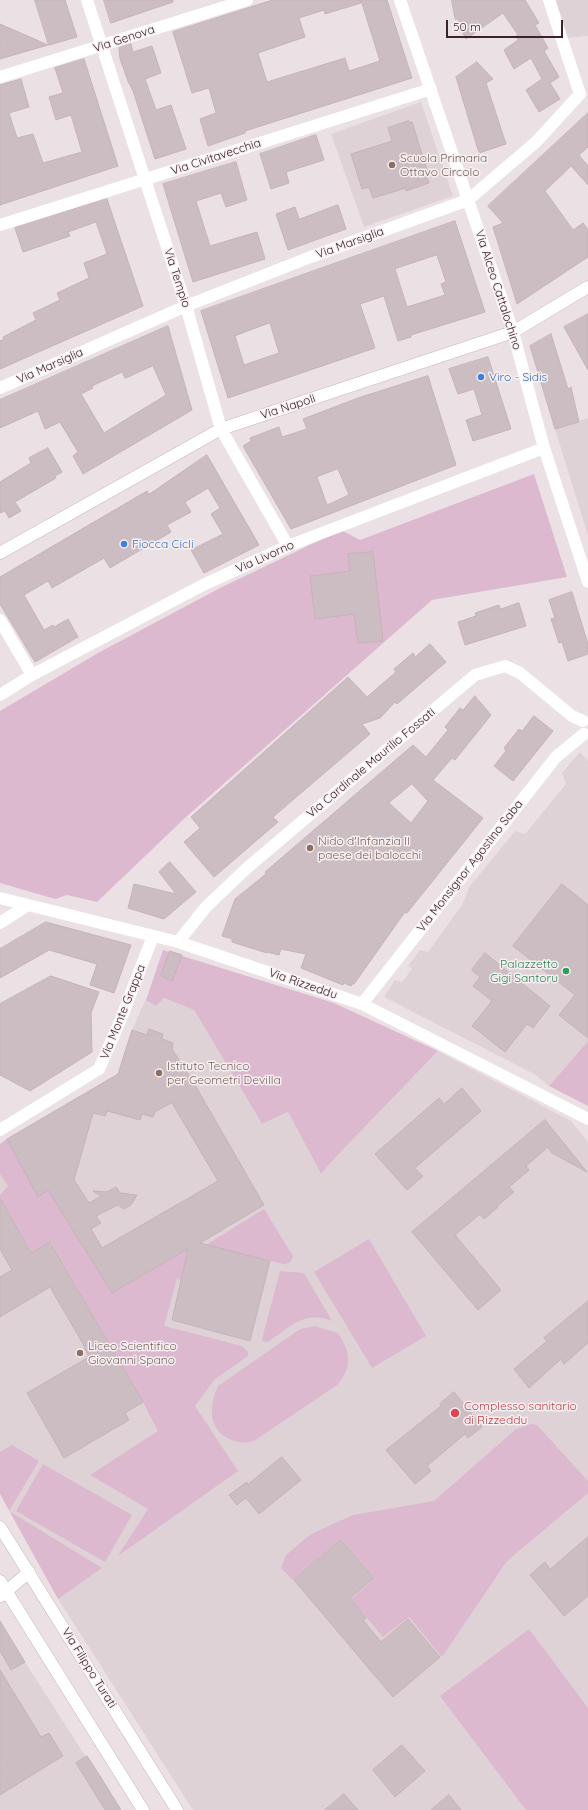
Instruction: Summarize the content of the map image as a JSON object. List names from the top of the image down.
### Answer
{
  "streets": {
    "street": [
      "Via Genova",
      "Via Civitavecchia",
      "Via Marsiglia",
      "Via Tempio",
      "Via Alceo Cattalochino",
      "Via Napoli",
      "Via Livorno",
      "Via Cardinale Maurilio Fossati",
      "Via Monsignor Agostino Saba",
      "Via Rizzeddu",
      "Via Monte Grappa",
      "Via Filippo Turati"
    ]
  },
  "crossings": [
    ["Via Genova", "Via Tempio"],
    ["Via Civitavecchia", "Via Tempio"],
    ["Via Civitavecchia", "Via Alceo Cattalochino"],
    ["Via Marsiglia", "Via Tempio"],
    ["Via Marsiglia", "Via Alceo Cattalochino"],
    ["Via Tempio", "Via Napoli"],
    ["Via Tempio", "Via Livorno"],
    ["Via Alceo Cattalochino", "Via Napoli"],
    ["Via Alceo Cattalochino", "Via Livorno"],
    ["Via Cardinale Maurilio Fossati", "Via Rizzeddu"],
    ["Via Monsignor Agostino Saba", "Via Rizzeddu"],
    ["Via Rizzeddu", "Via Monte Grappa"]
  ],
  "places": [
    "Scuola Primaria Ottavo Circolo",
    "Viro - Sidis",
    "Fiocca Cicli",
    "Nido d'Infanzia Il paese dei balocchi",
    "Palazzetto Gigi Santoru",
    "Istituto Tecnico per Geometri Devilla",
    "Liceo Scientifico Giovanni Spano",
    "Complesso sanitario di Rizzeddu"
  ],
  "scale_bar": "50 m"
}
